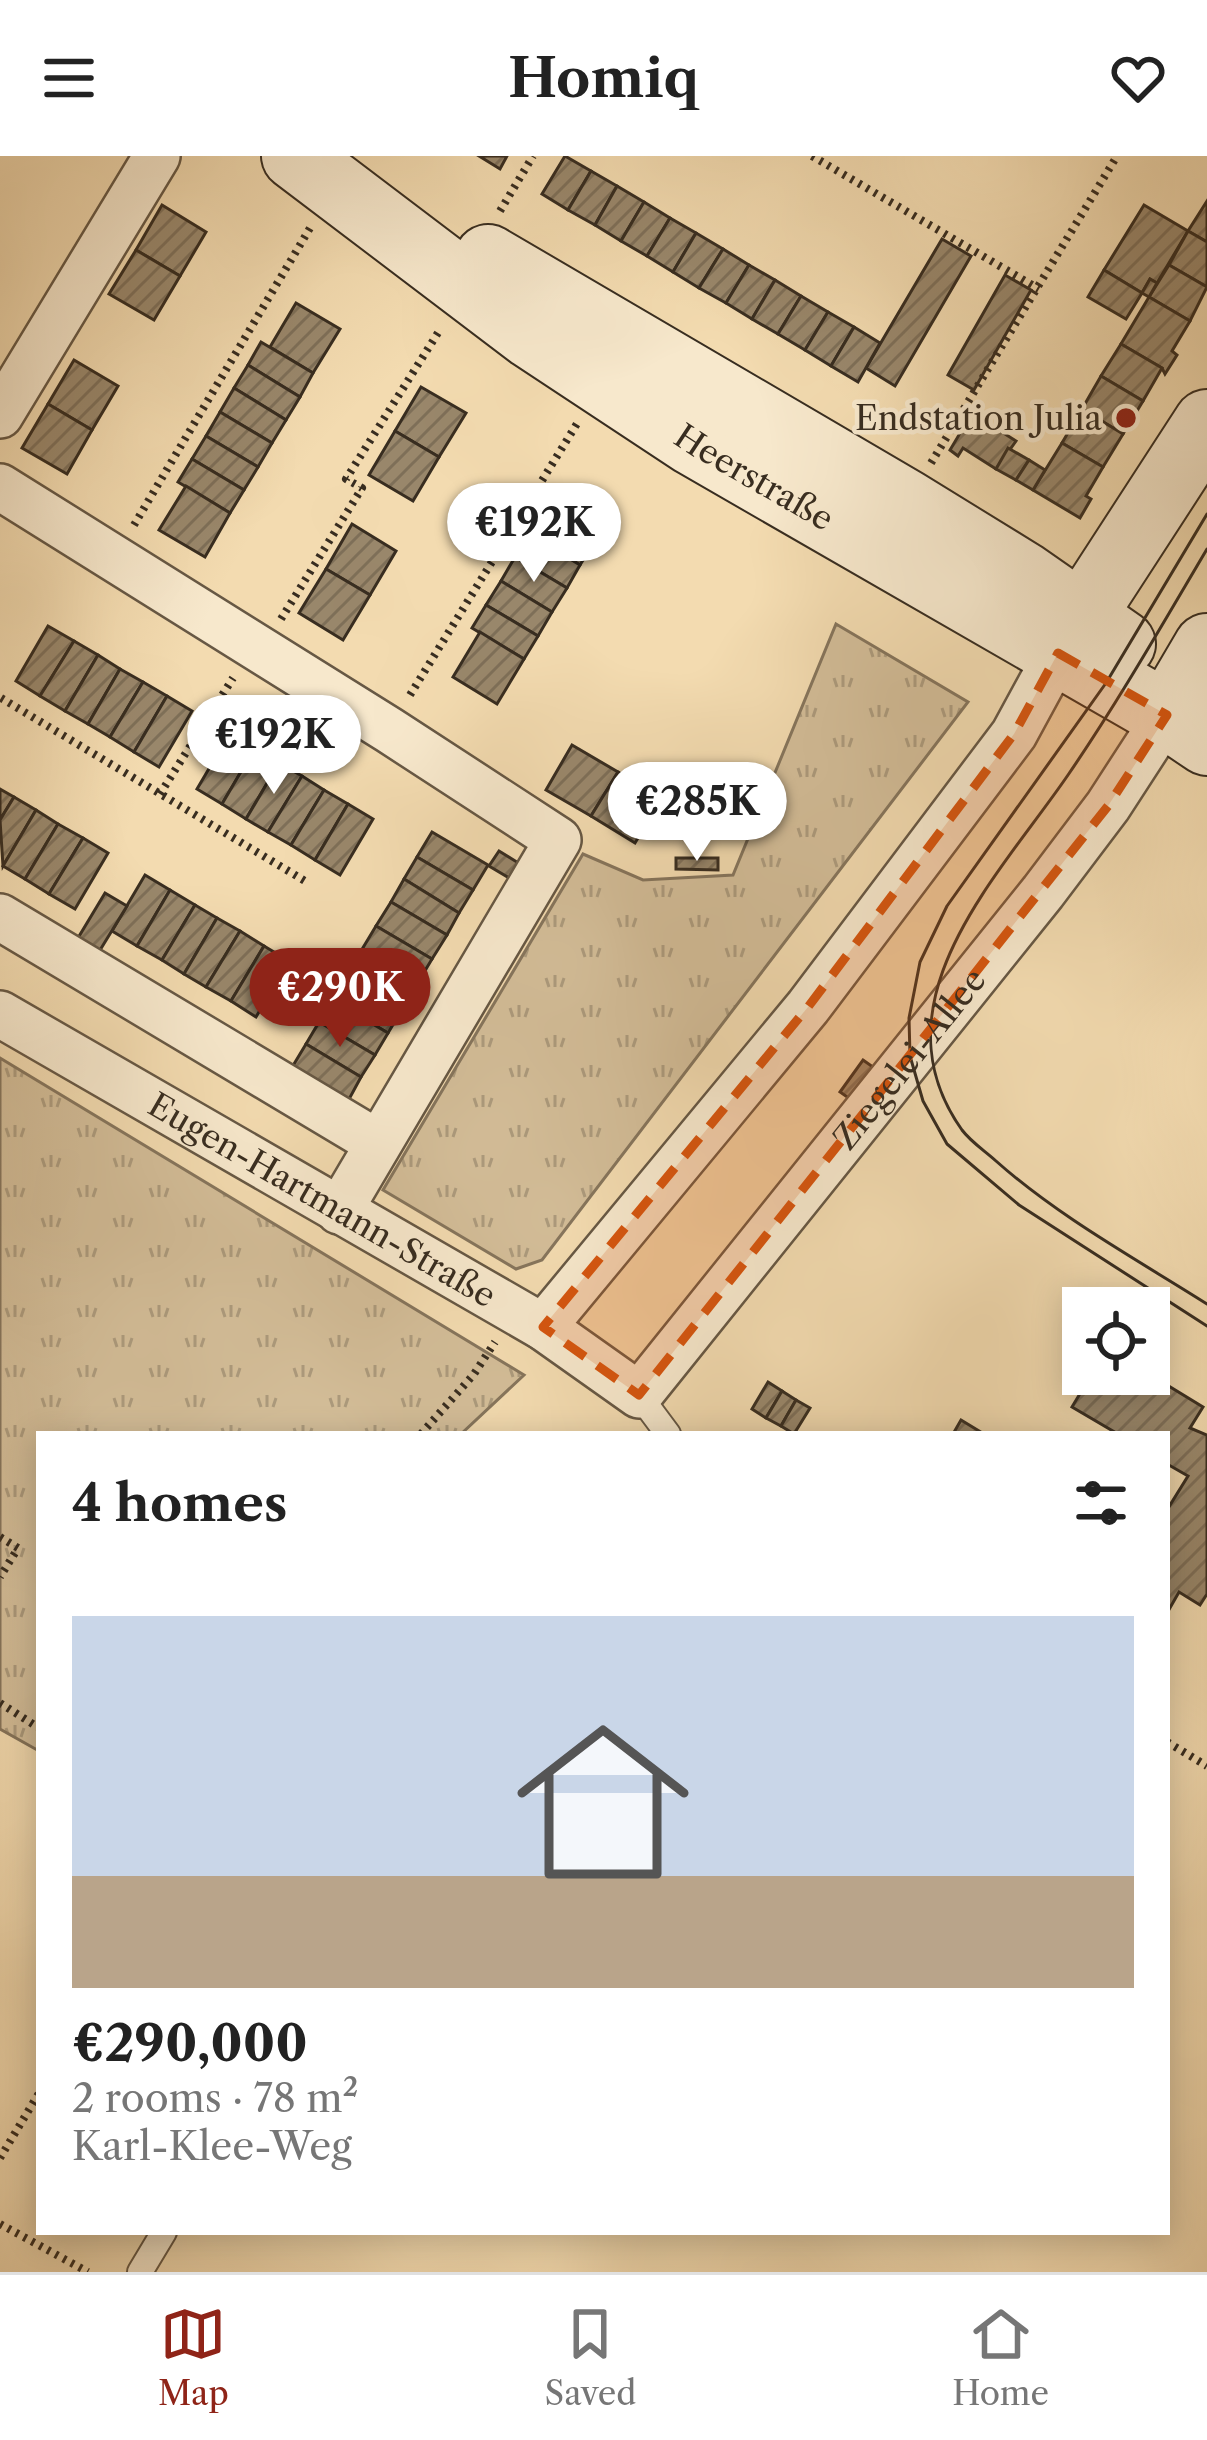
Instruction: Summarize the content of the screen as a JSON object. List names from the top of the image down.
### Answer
{
  "streets": {
    "main road": ["Heerstraße"],
    "street": ["Ziegelei-Allee", "Eugen-Hartmann-Straße"]
  },
  "crossings": [
    ["Heerstraße", "Ziegelei-Allee"],
    ["Ziegelei-Allee", "Eugen-Hartmann-Straße"]
  ],
  "places": ["Endstation Julia"],
  "page": {
    "header": "Homiq",
    "price": [
      "€192K",
      "€192K",
      "€285K",
      "€290K"
    ],
    "heading": "4 homes",
    "list": [
      {
        "name": "€290,000",
        "note": "2 rooms · 78 m² · Karl-Klee-Weg"
      }
    ],
    "tabs": ["Map", "Saved", "Home"]
  }
}
